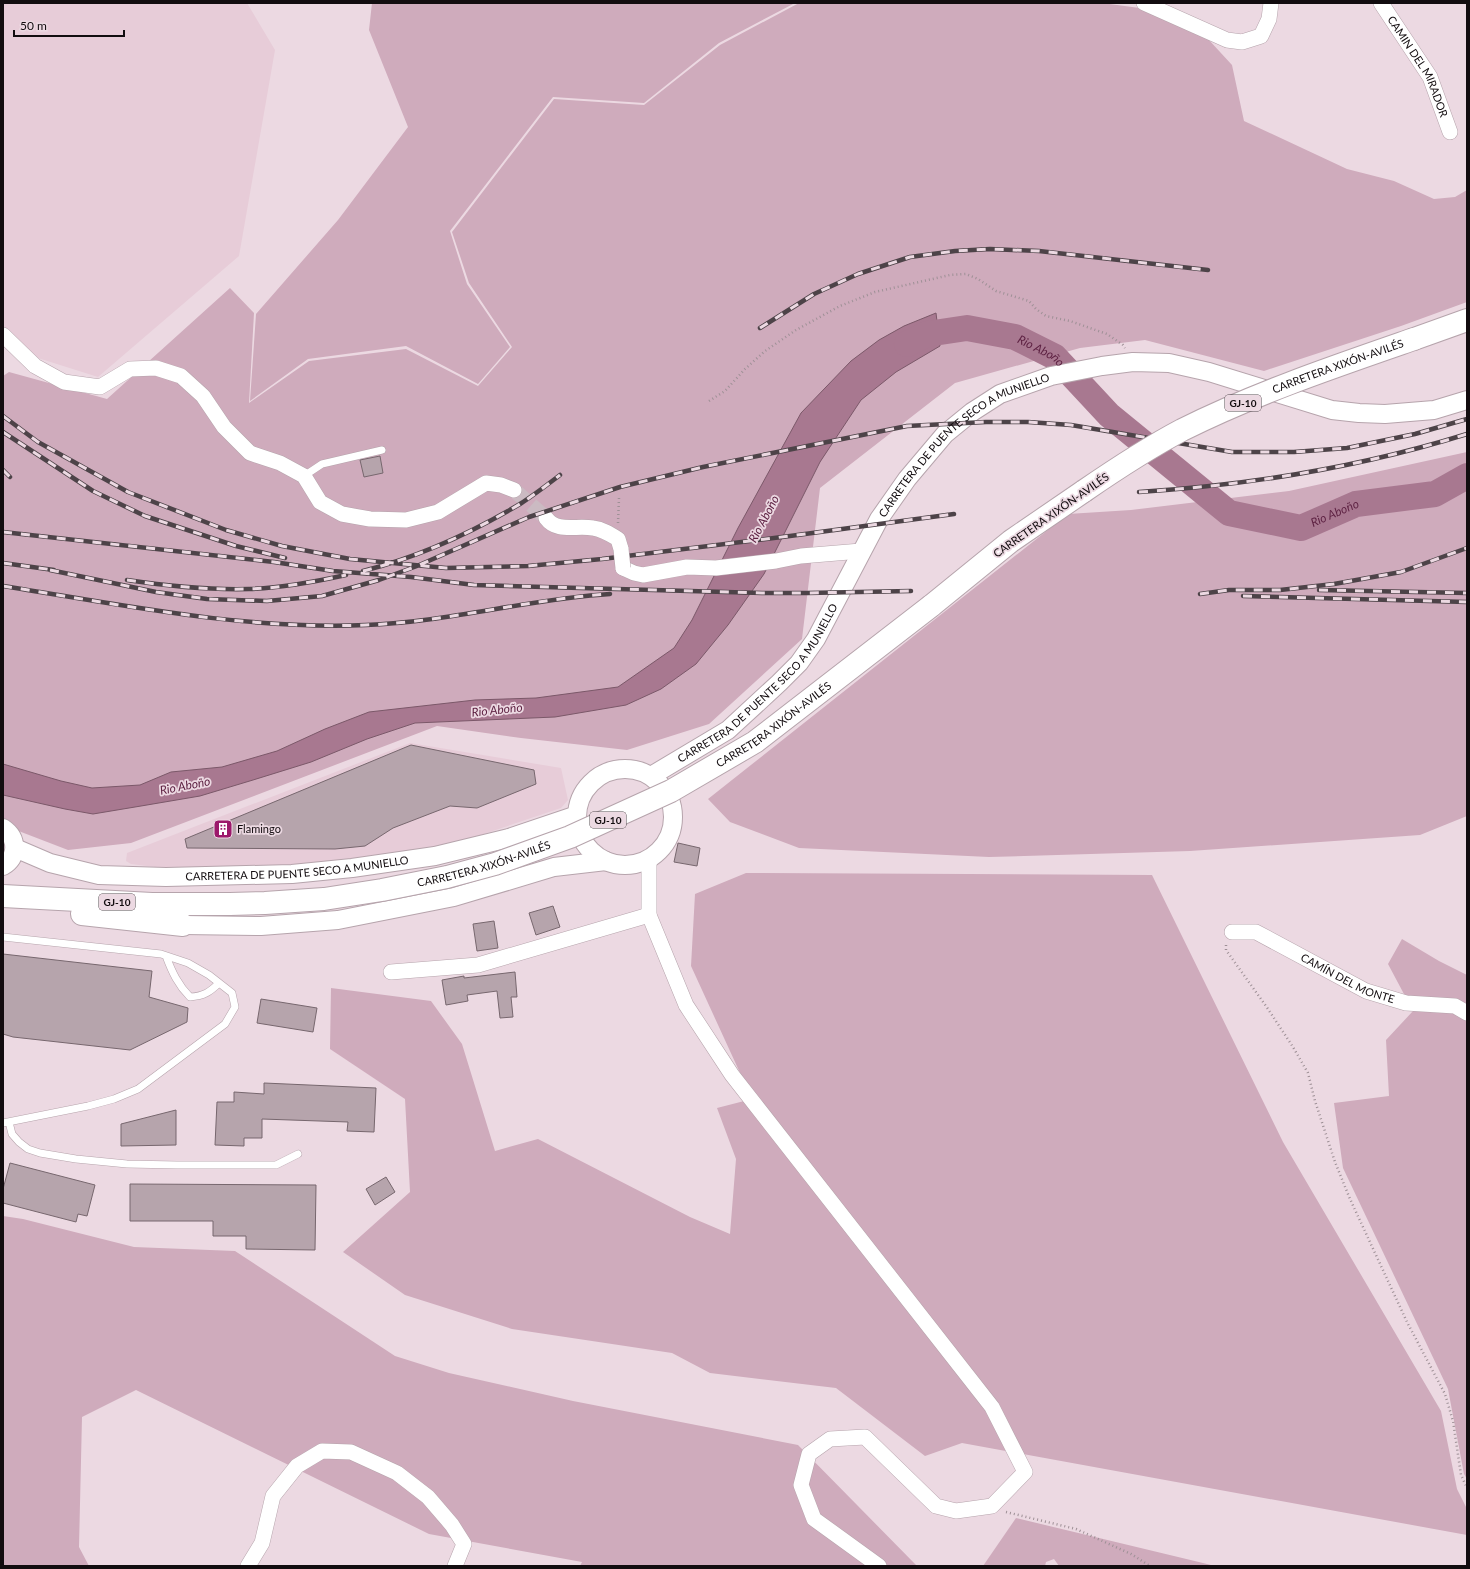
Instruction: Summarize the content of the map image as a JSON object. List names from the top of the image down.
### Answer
{
  "streets": {
    "highway": ["CARRETERA XIXÓN-AVILÉS", "GJ-10"],
    "street": ["CAMIN DEL MIRADOR", "CARRETERA DE PUENTE SECO A MUNIELLO", "CAMÍN DEL MONTE"]
  },
  "water": ["Rio Aboño"],
  "places": {
    "building": ["Flamingo"]
  },
  "scale_bar": "50 m"
}
